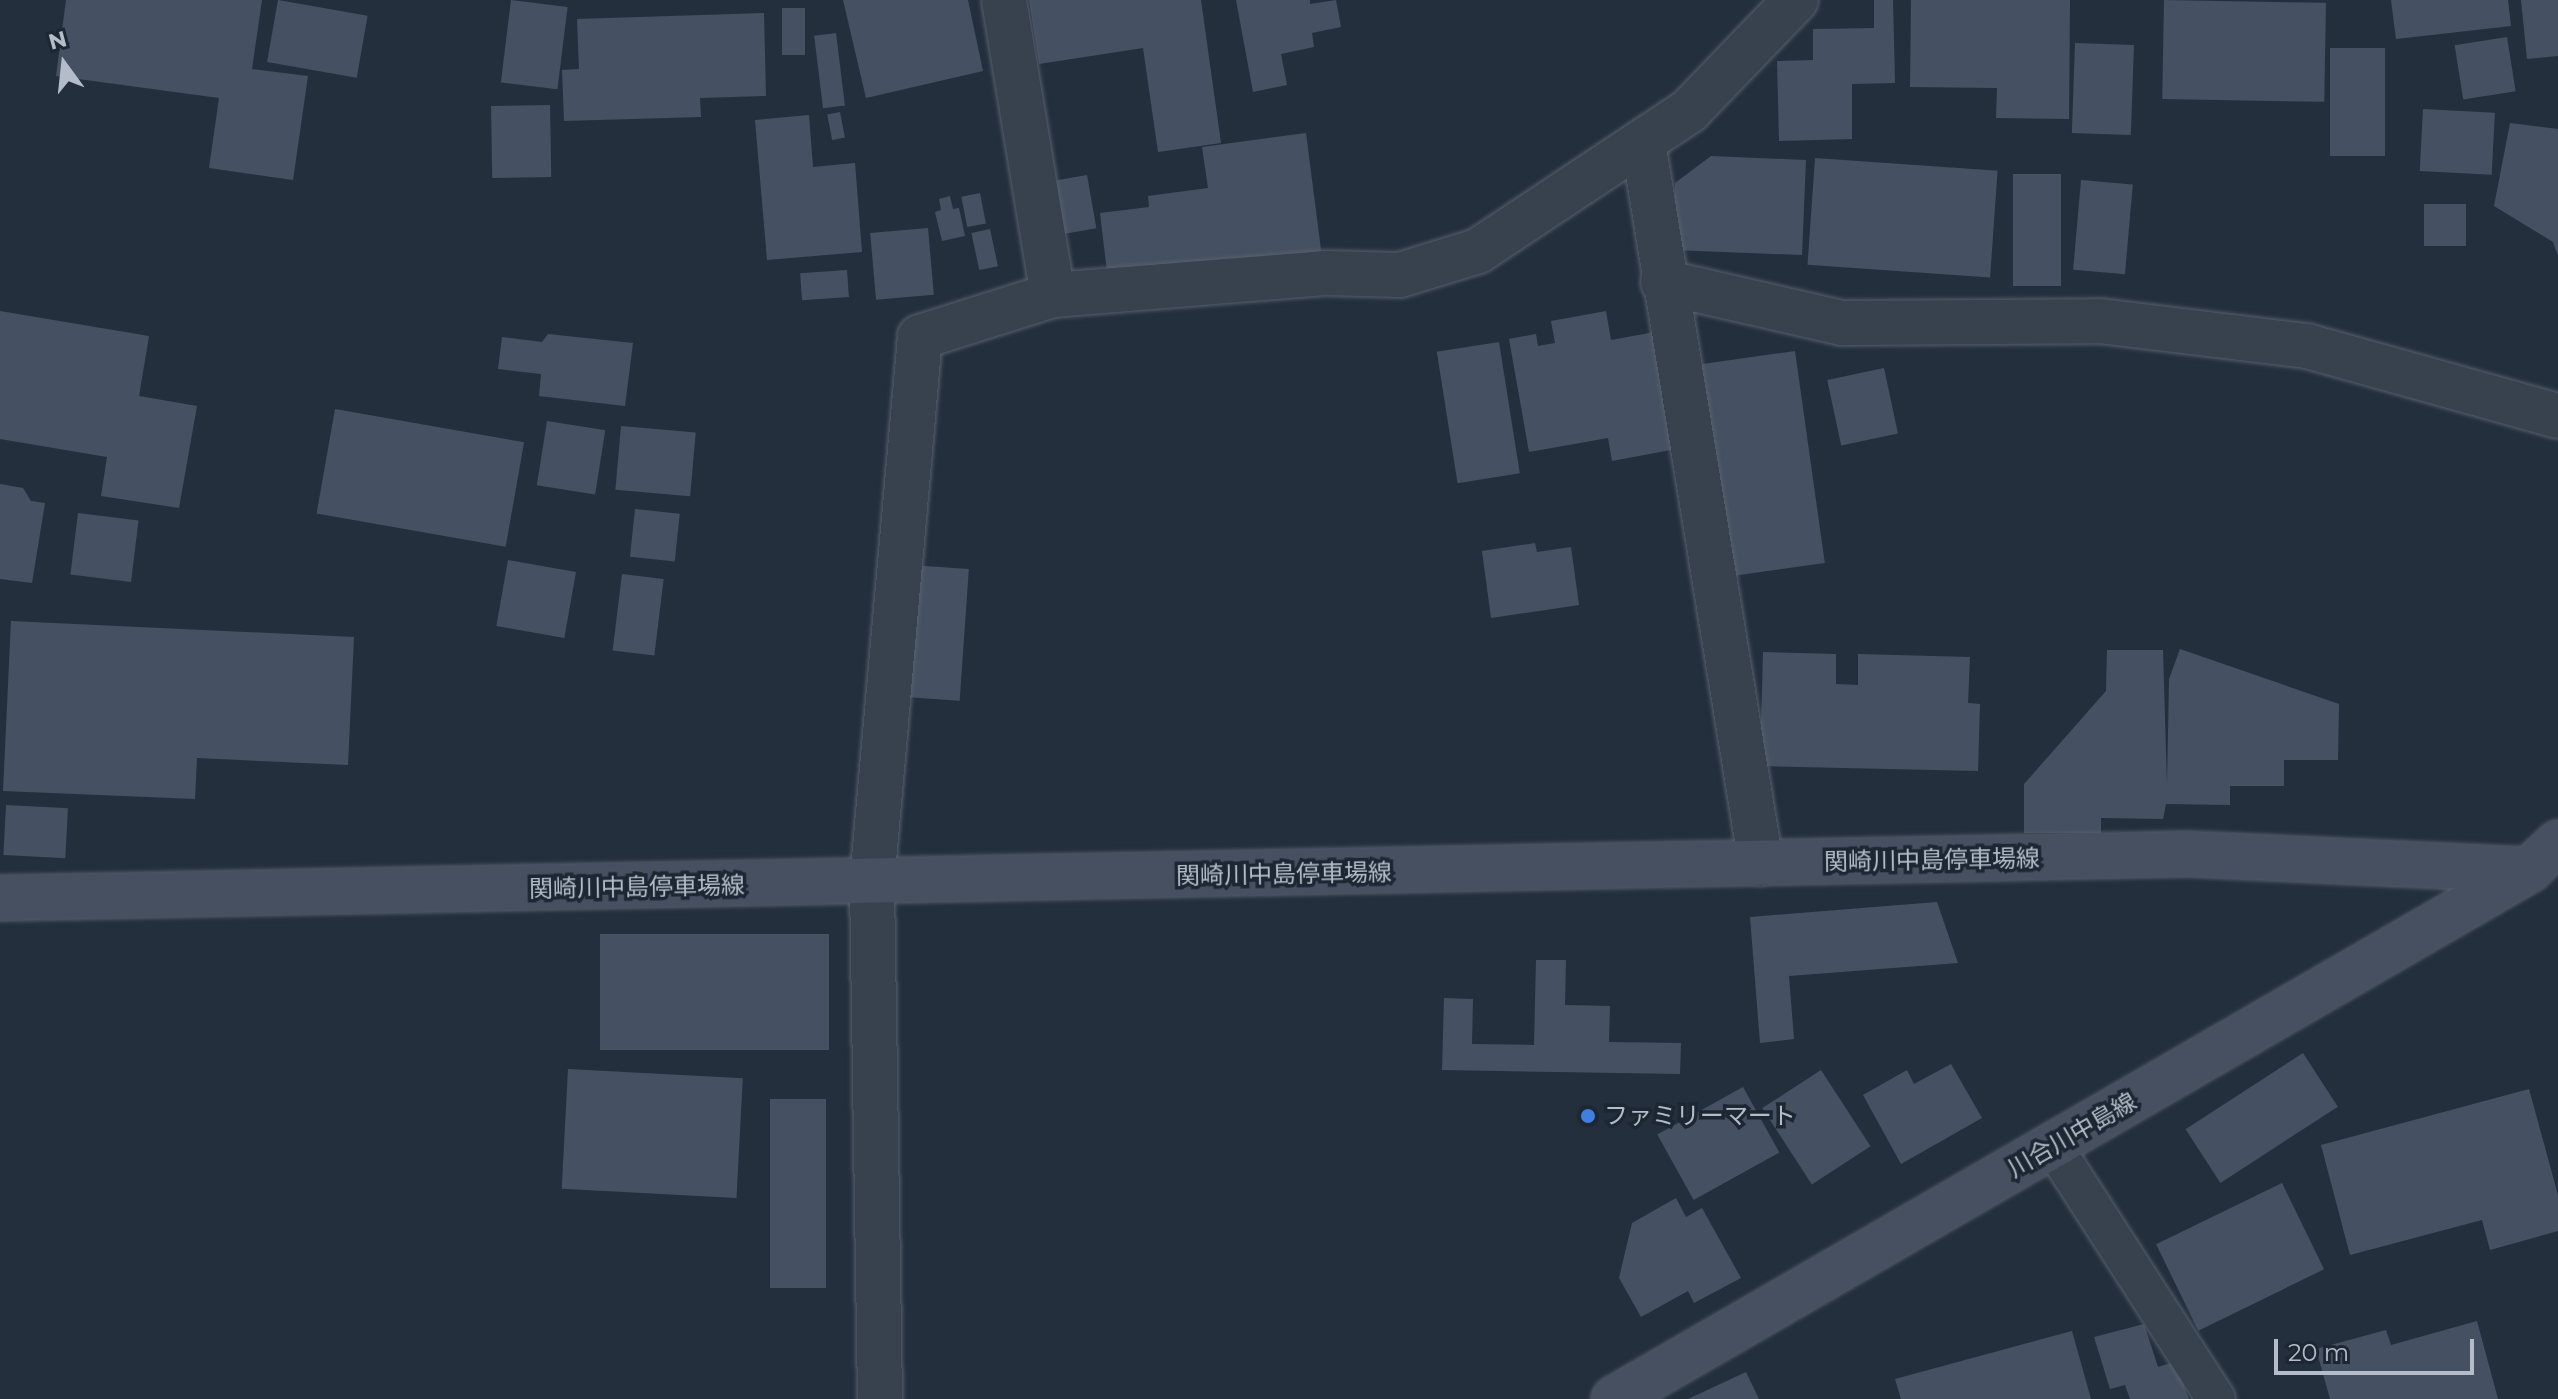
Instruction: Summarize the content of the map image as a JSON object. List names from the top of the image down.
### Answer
{
  "streets": {
    "main road": ["関崎川中島停車場線", "川合川中島線"]
  },
  "crossings": [
    ["関崎川中島停車場線", "川合川中島線"]
  ],
  "places": ["ファミリーマート"],
  "scale_bar": "20 m",
  "north": "top"
}
